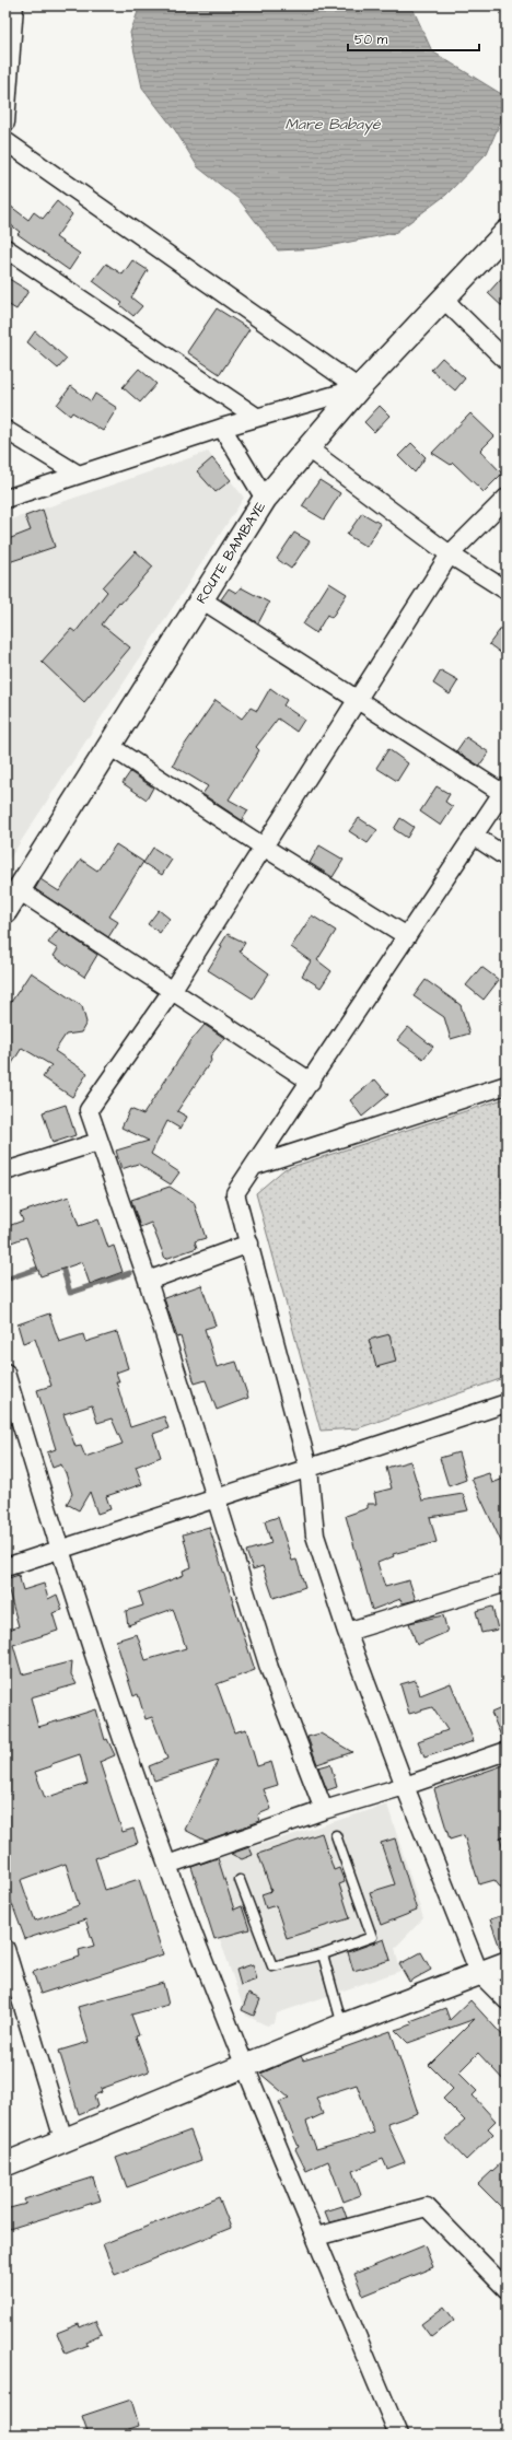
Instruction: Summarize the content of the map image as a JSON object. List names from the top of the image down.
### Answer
{
  "streets": {
    "street": ["ROUTE BAMBAYE"]
  },
  "water": ["Mare Babayé"],
  "scale_bar": "50 m"
}
